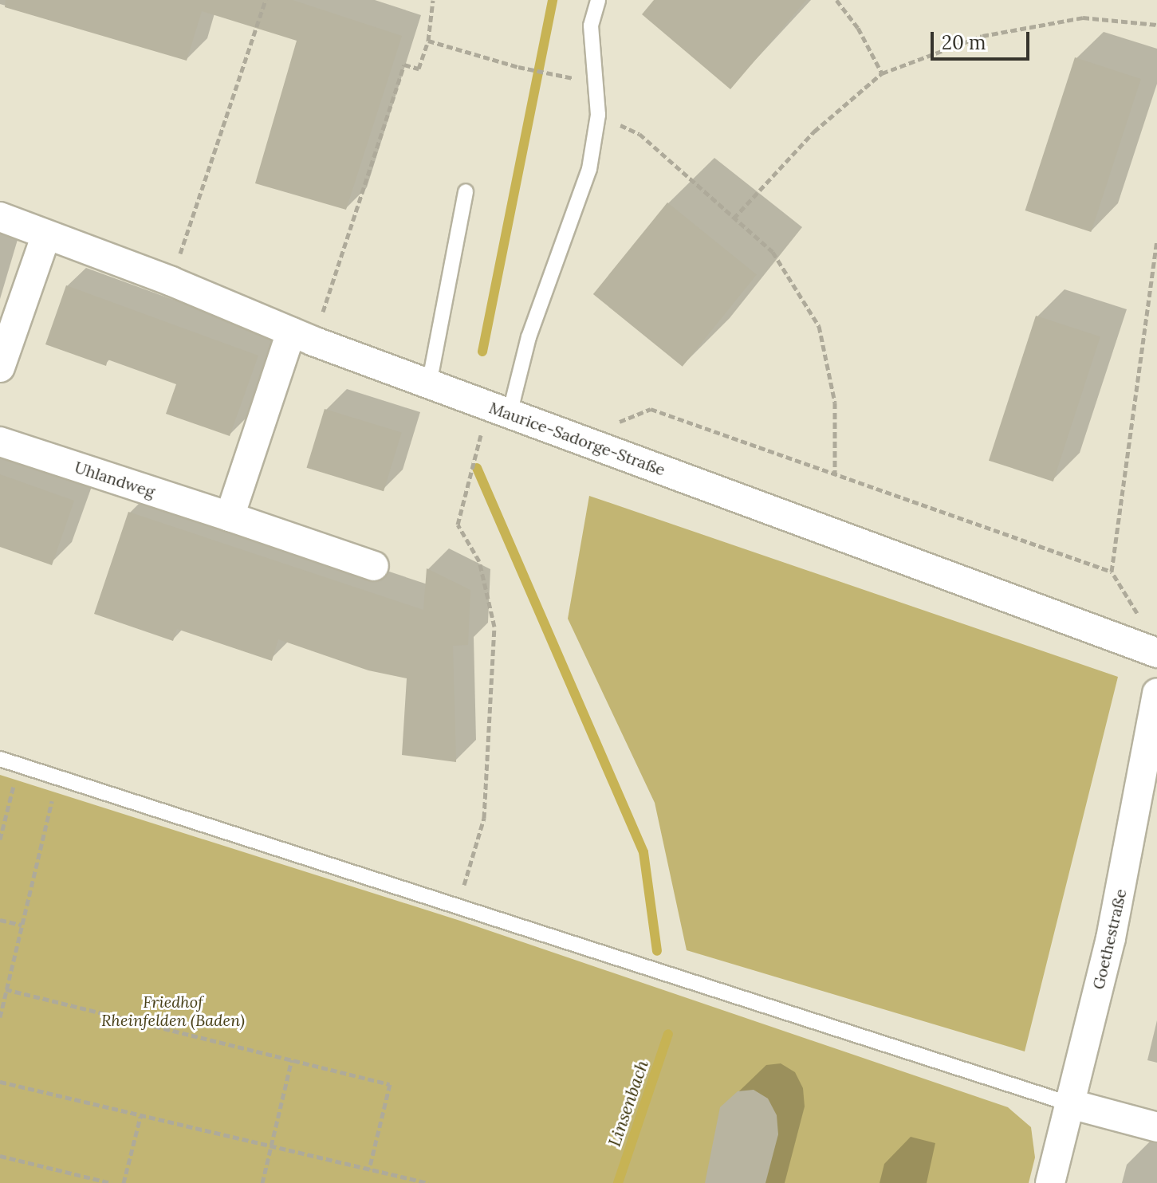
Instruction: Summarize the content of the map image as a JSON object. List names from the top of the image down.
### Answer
{
  "streets": {
    "street": ["Maurice-Sadorge-Straße", "Uhlandweg", "Goethestraße"]
  },
  "water": ["Linsenbach"],
  "parks": ["Friedhof Rheinfelden (Baden)"],
  "scale_bar": "20 m"
}
